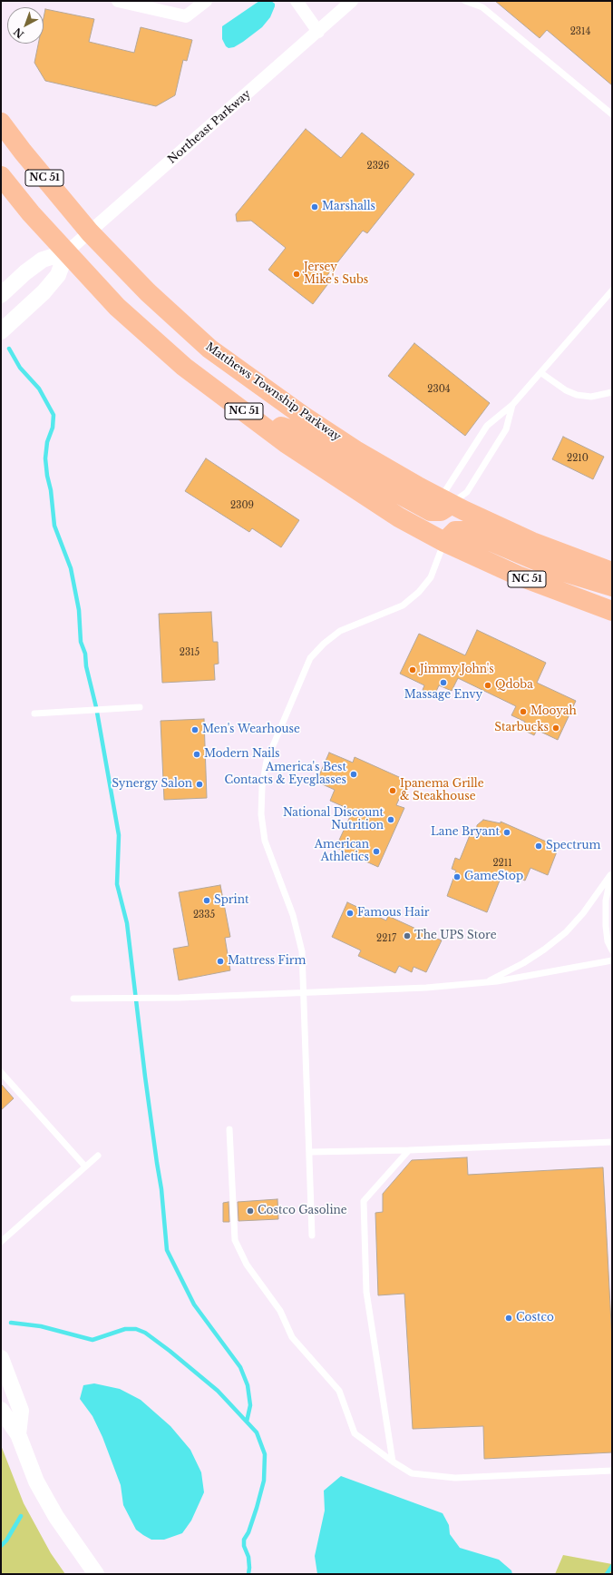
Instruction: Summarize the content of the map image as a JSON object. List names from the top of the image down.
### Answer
{
  "streets": {
    "main road": ["NC 51", "Matthews Township Parkway"],
    "street": ["Northeast Parkway"]
  },
  "crossings": [
    ["Northeast Parkway", "NC 51"],
    ["Northeast Parkway", "Matthews Township Parkway"]
  ],
  "places": [
    "Marshalls",
    "Jersey Mike's Subs",
    "Jimmy John's",
    "Massage Envy",
    "Qdoba",
    "Mooyah",
    "Starbucks",
    "Men's Wearhouse",
    "Modern Nails",
    "America's Best Contacts & Eyeglasses",
    "Synergy Salon",
    "Ipanema Grille & Steakhouse",
    "National Discount Nutrition",
    "Lane Bryant",
    "Spectrum",
    "American Athletics",
    "GameStop",
    "Sprint",
    "Famous Hair",
    "The UPS Store",
    "Mattress Firm",
    "Costco Gasoline",
    "Costco"
  ],
  "house_numbers": [
    "2314",
    "2326",
    "2304",
    "2210",
    "2309",
    "2315",
    "2211",
    "2335",
    "2217"
  ],
  "north": "bottom left"
}
